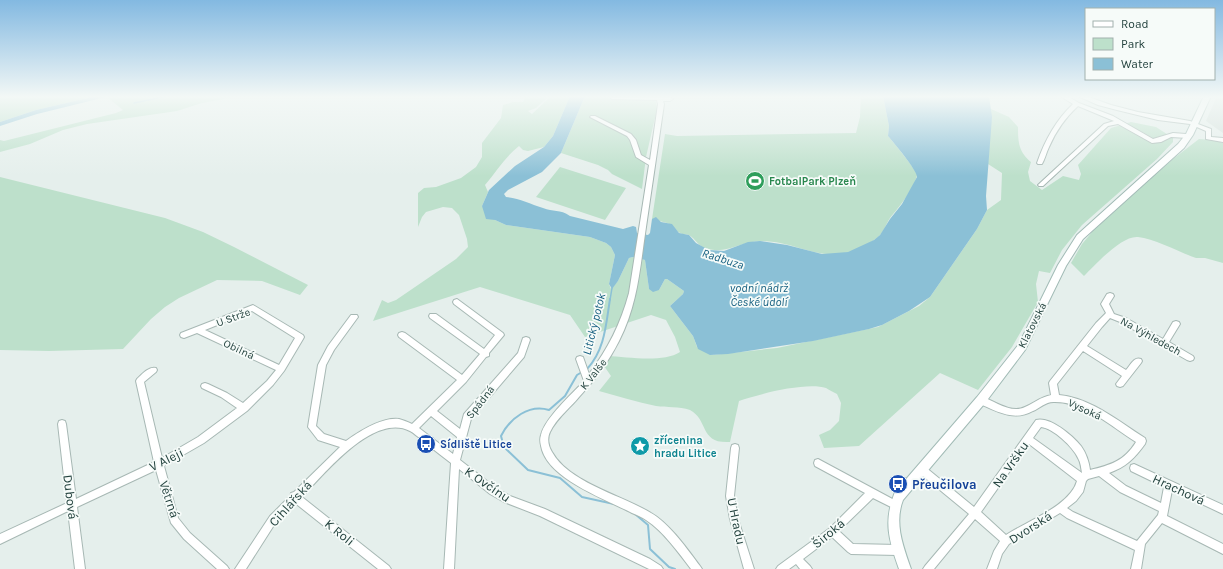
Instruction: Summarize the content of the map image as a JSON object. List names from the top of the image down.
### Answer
{
  "streets": {
    "main road": ["Klatovská"],
    "street": [
      "U Strže",
      "Na Výhledech",
      "Obilná",
      "K Valše",
      "Spádná",
      "Vysoká",
      "V Aleji",
      "Na Vršku",
      "K Ovčínu",
      "Hrachová",
      "Dubová",
      "Větrná",
      "Cihlářská",
      "U Hradu",
      "Dvorská",
      "K Roli",
      "Široká"
    ]
  },
  "crossings": [
    ["U Strže", "Obilná"],
    ["U Strže", "V Aleji"],
    ["Klatovská", "Vysoká"],
    ["Na Výhledech", "Vysoká"],
    ["Obilná", "V Aleji"],
    ["Spádná", "K Ovčínu"],
    ["V Aleji", "Dubová"],
    ["V Aleji", "Větrná"],
    ["Na Vršku", "Dvorská"],
    ["K Ovčínu", "Cihlářská"],
    ["Cihlářská", "K Roli"]
  ],
  "water": ["Radbuza", "vodní nádrž České údolí", "Litický potok"],
  "places": {
    "sports": ["FotbalPark Plzeň"],
    "bus stop": ["Sídliště Litice", "Přeučilova"],
    "place": ["zřícenina hradu Litice"]
  },
  "legend": ["Road", "Park", "Water"]
}
